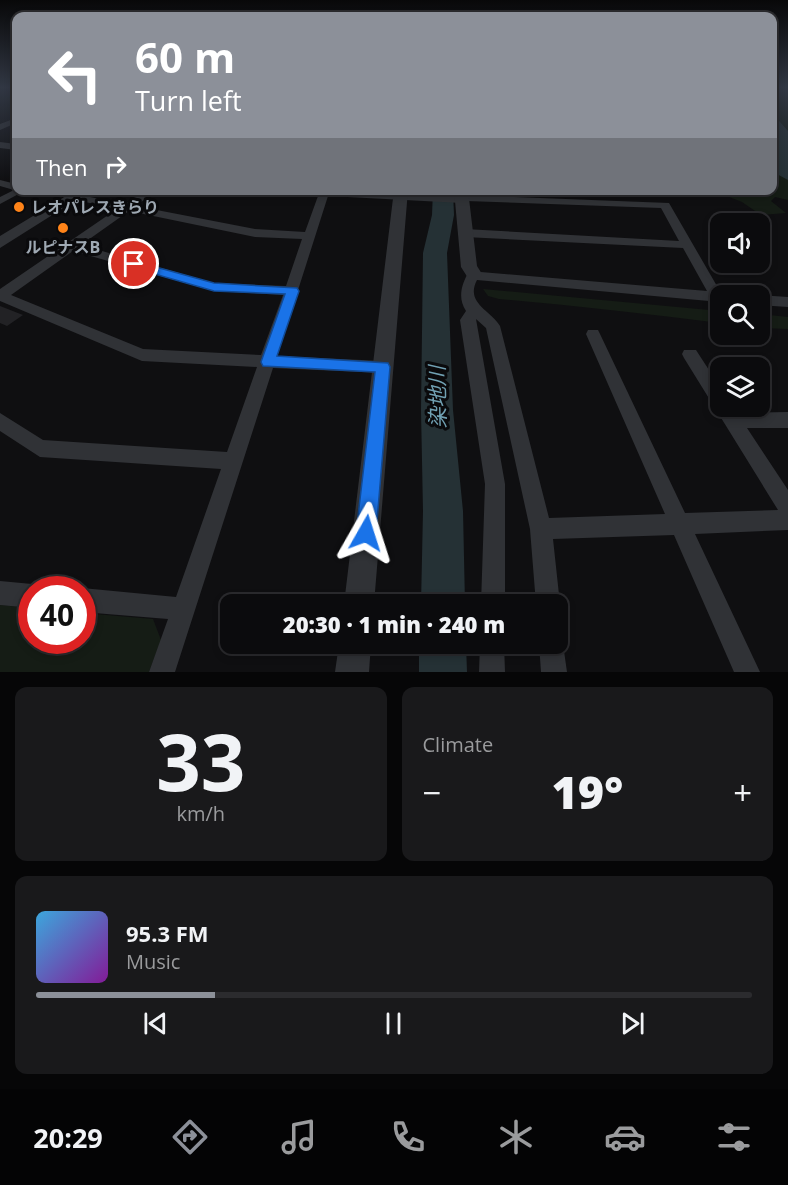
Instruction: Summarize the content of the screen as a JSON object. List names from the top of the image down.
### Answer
{
  "water": ["染地川"],
  "places": ["レオパレスきらり", "ルピナスB"],
  "page": {
    "turn": ["60 m", "Turn left"],
    "then": "Then",
    "limit": "40",
    "trip": "20:30 · 1 min · 240 m",
    "tile": [
      ["33", "km/h"],
      "Climate"
    ],
    "heat": ["−", "19°", "+"],
    "song": ["95.3 FM", "Music"],
    "tabs": "20:29"
  }
}
